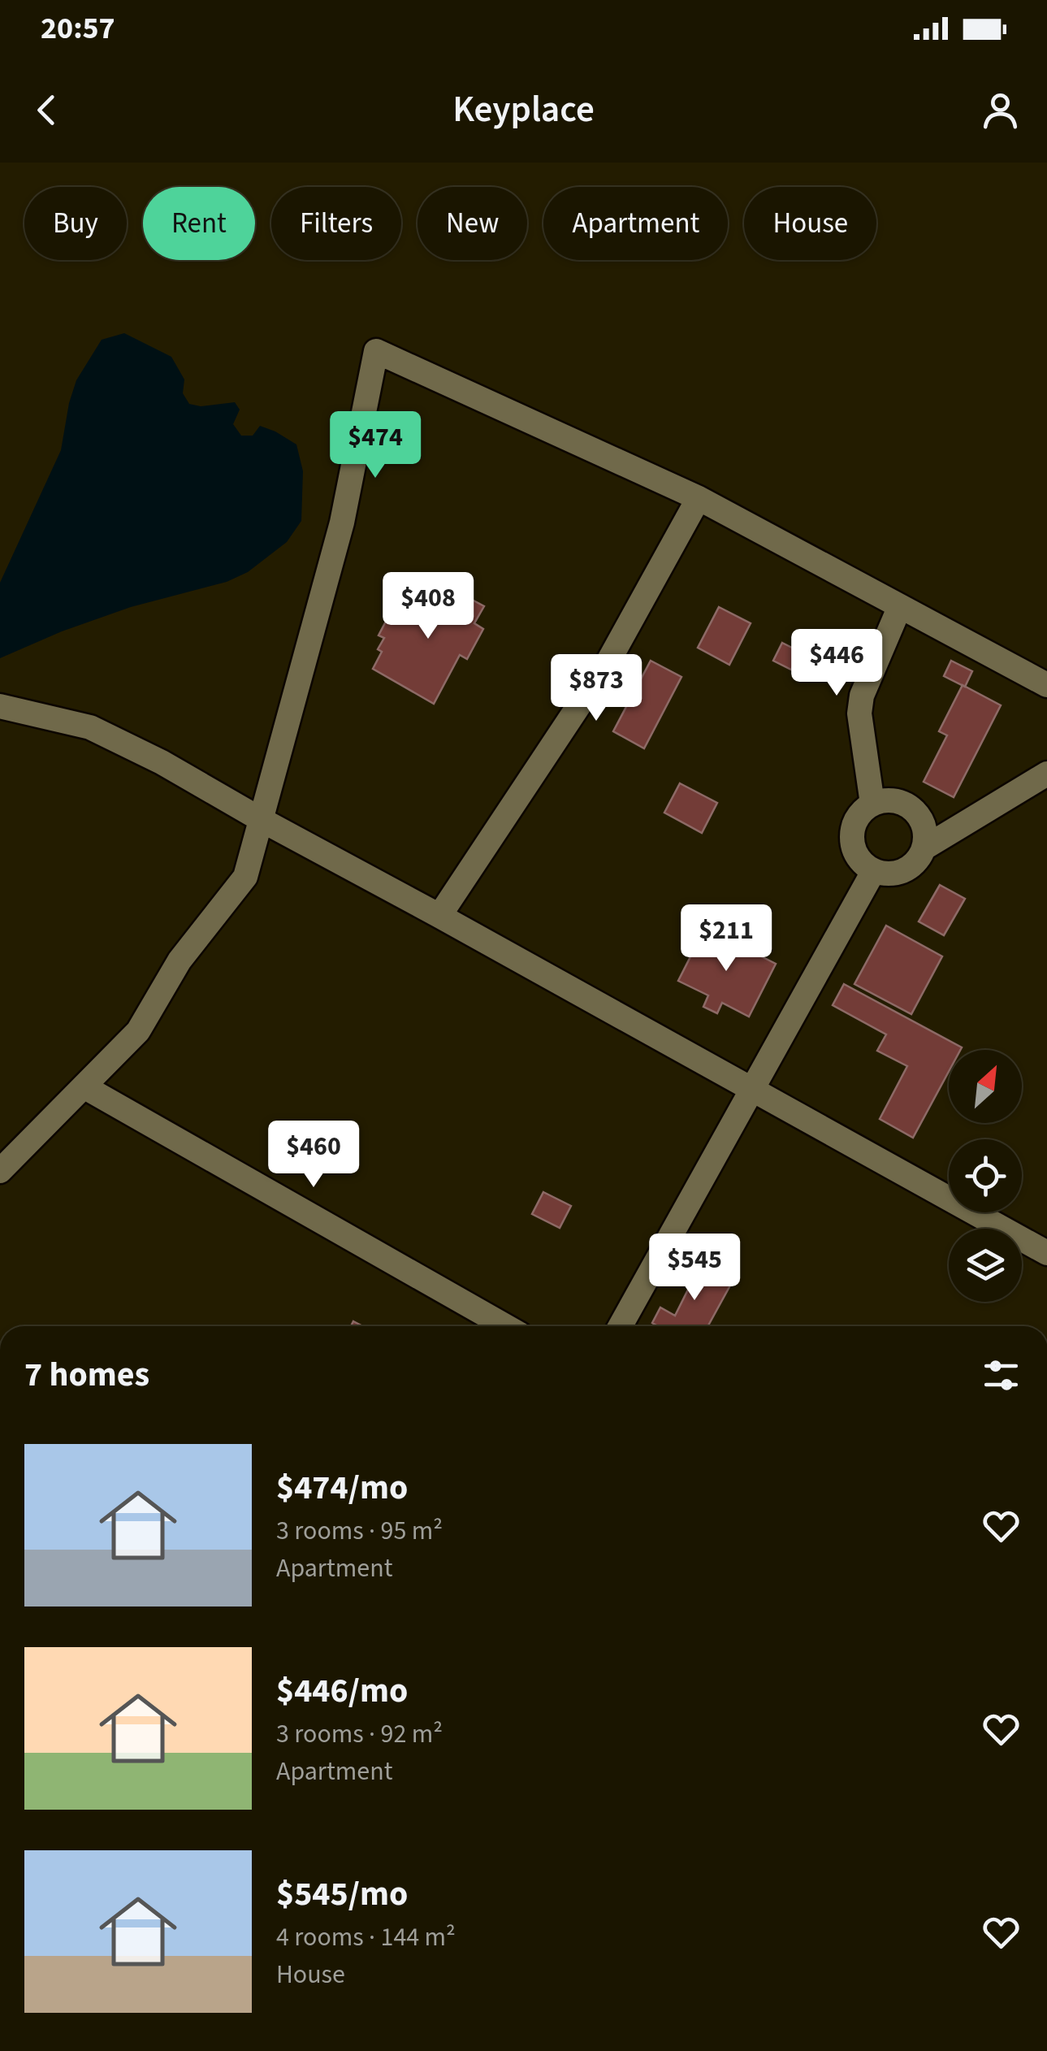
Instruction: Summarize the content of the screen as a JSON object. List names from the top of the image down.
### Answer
{
  "north": "top right",
  "page": {
    "status": "20:57",
    "header": "Keyplace",
    "chip": [
      "Buy",
      "Rent",
      "Filters",
      "New",
      "Apartment",
      "House"
    ],
    "price": [
      "$474",
      "$408",
      "$446",
      "$873",
      "$211",
      "$460",
      "$545"
    ],
    "heading": "7 homes",
    "list": [
      {
        "name": "$474/mo",
        "note": "3 rooms · 95 m² · Apartment"
      },
      {
        "name": "$446/mo",
        "note": "3 rooms · 92 m² · Apartment"
      },
      {
        "name": "$545/mo",
        "note": "4 rooms · 144 m² · House"
      }
    ]
  }
}
